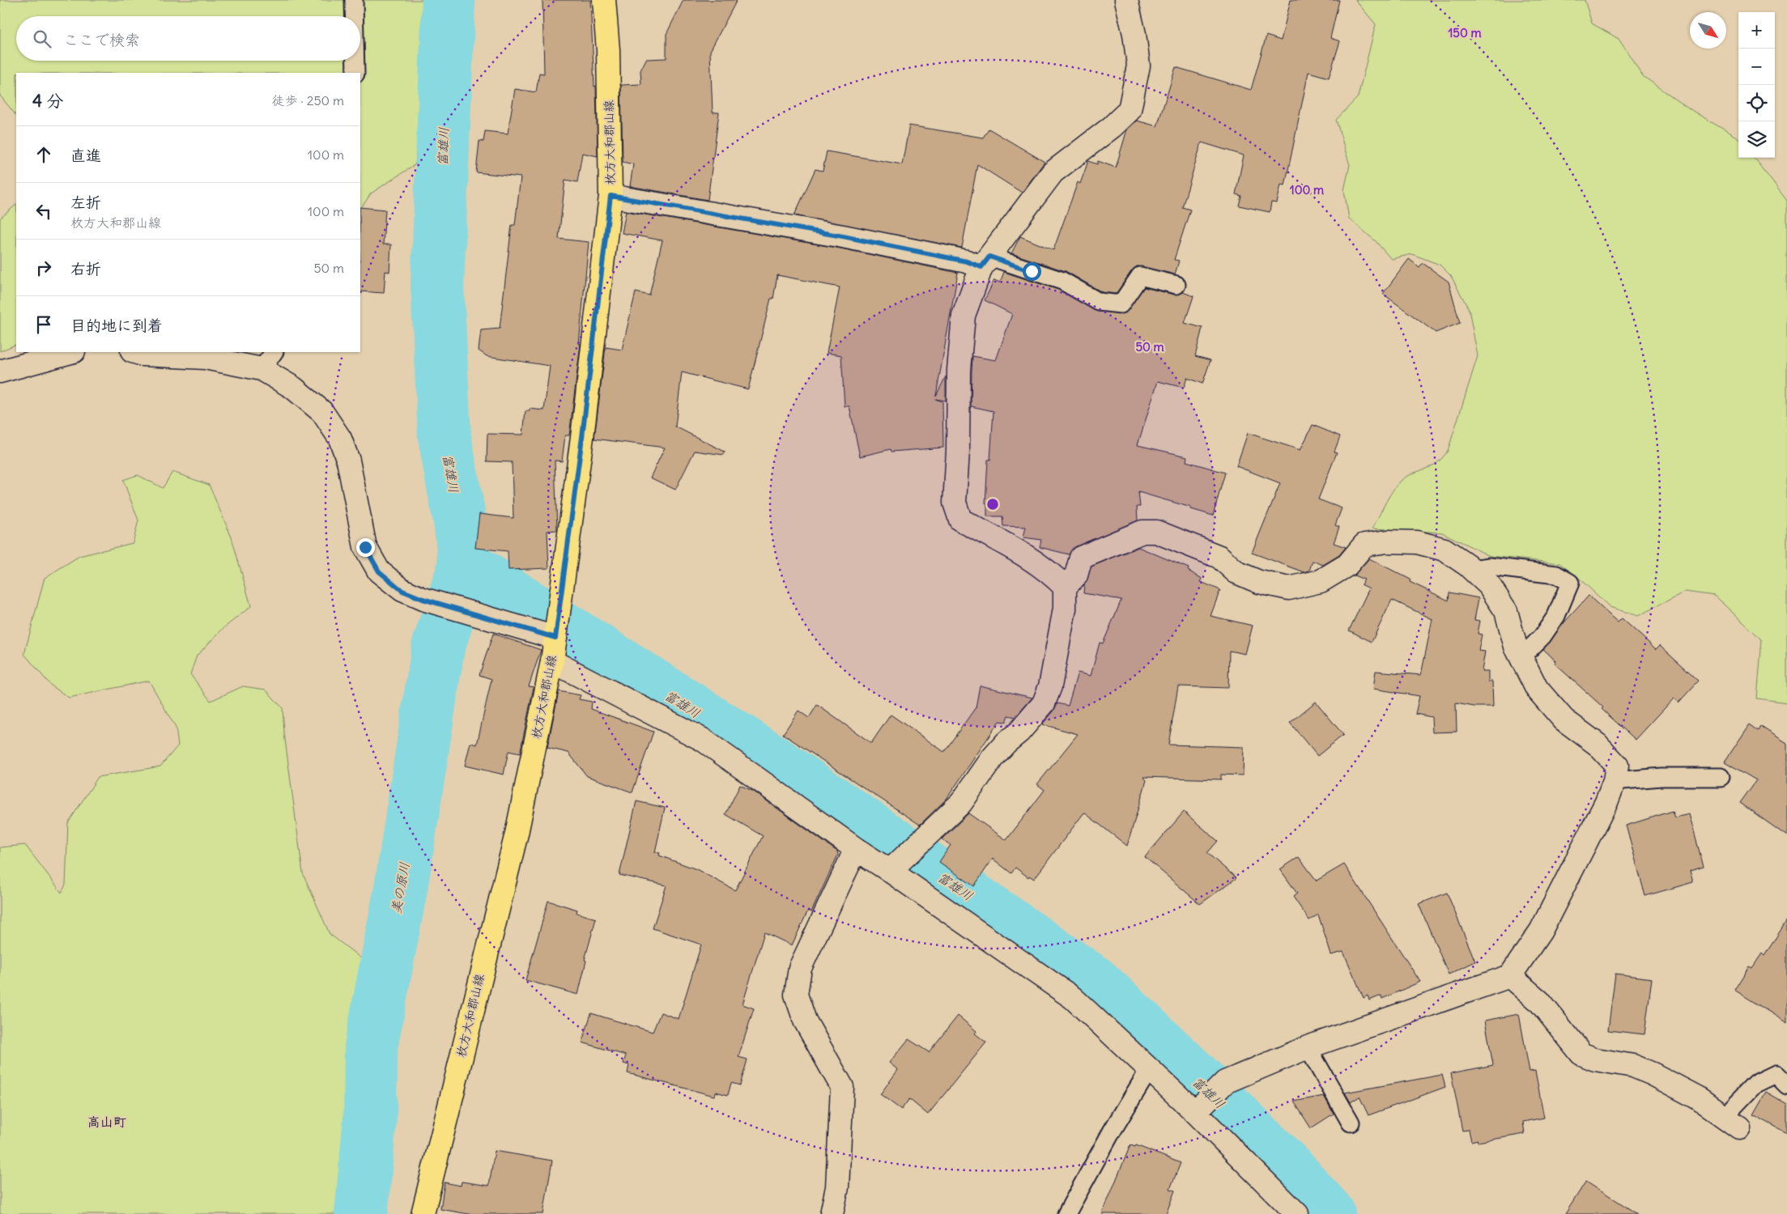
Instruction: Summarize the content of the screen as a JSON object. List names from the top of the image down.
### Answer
{
  "streets": {
    "main road": ["枚方大和郡山線"]
  },
  "districts": ["高山町"],
  "water": ["富雄川", "美の原川"],
  "north": "bottom right",
  "page": {
    "map_buttons": ["+", "−"],
    "search": "ここで検索",
    "heading": ["4 分", "徒歩 · 250 m"],
    "list": [
      ["直進", "100 m"],
      ["左折", "枚方大和郡山線", "100 m"],
      ["右折", "50 m"],
      "目的地に到着"
    ]
  },
  "rings": ["150 m", "100 m", "50 m"]
}
